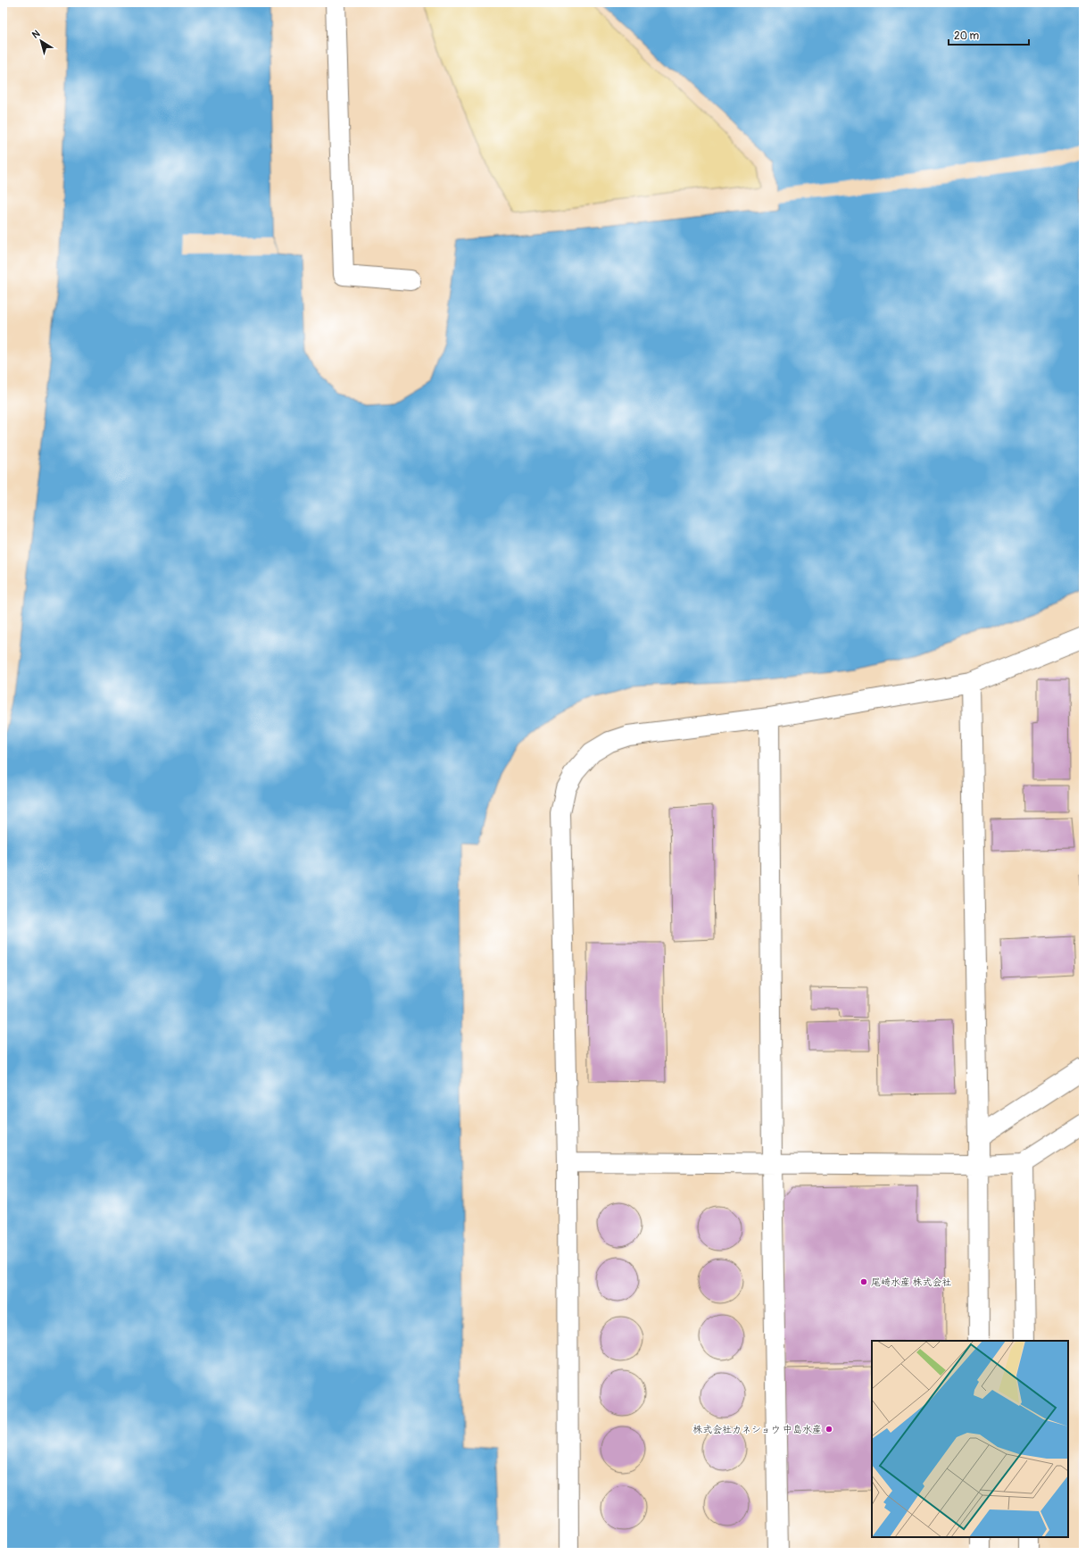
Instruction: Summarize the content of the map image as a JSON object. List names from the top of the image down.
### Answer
{
  "places": ["尾崎水産 株式会社", "株式会社カネショウ 中島水産"],
  "scale_bar": "20 m",
  "north": "top left"
}
